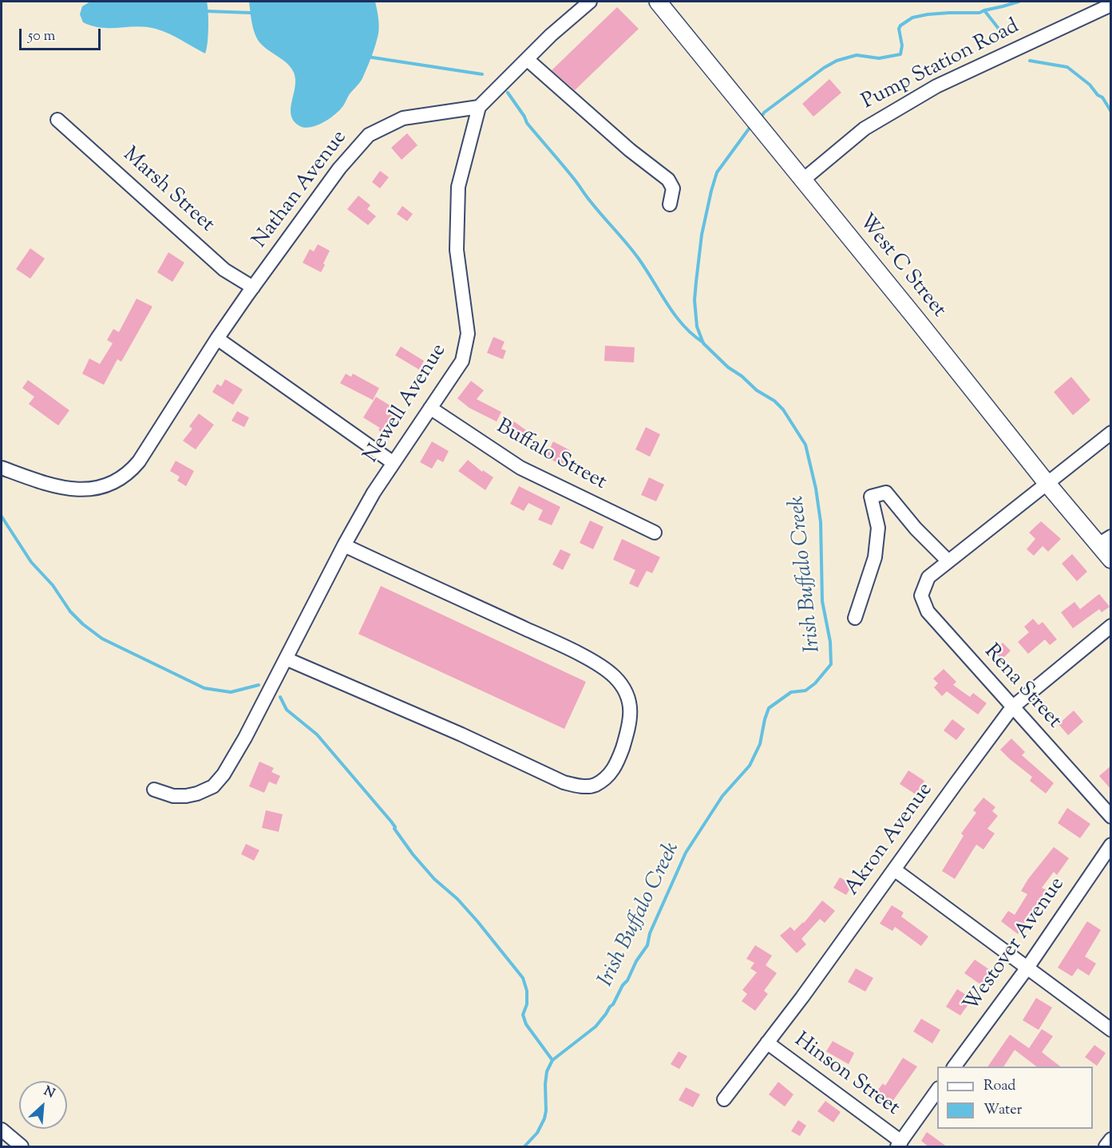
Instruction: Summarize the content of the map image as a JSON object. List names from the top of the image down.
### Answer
{
  "streets": {
    "main road": ["West C Street"],
    "street": [
      "Pump Station Road",
      "Nathan Avenue",
      "Marsh Street",
      "Newell Avenue",
      "Buffalo Street",
      "Rena Street",
      "Akron Avenue",
      "Westover Avenue",
      "Hinson Street"
    ]
  },
  "crossings": [
    ["Pump Station Road", "West C Street"],
    ["Nathan Avenue", "Marsh Street"],
    ["Nathan Avenue", "Newell Avenue"],
    ["Newell Avenue", "Buffalo Street"],
    ["Rena Street", "Akron Avenue"],
    ["Akron Avenue", "Hinson Street"]
  ],
  "water": ["Irish Buffalo Creek"],
  "legend": ["Road", "Water"],
  "scale_bar": "50 m",
  "north": "top right"
}
